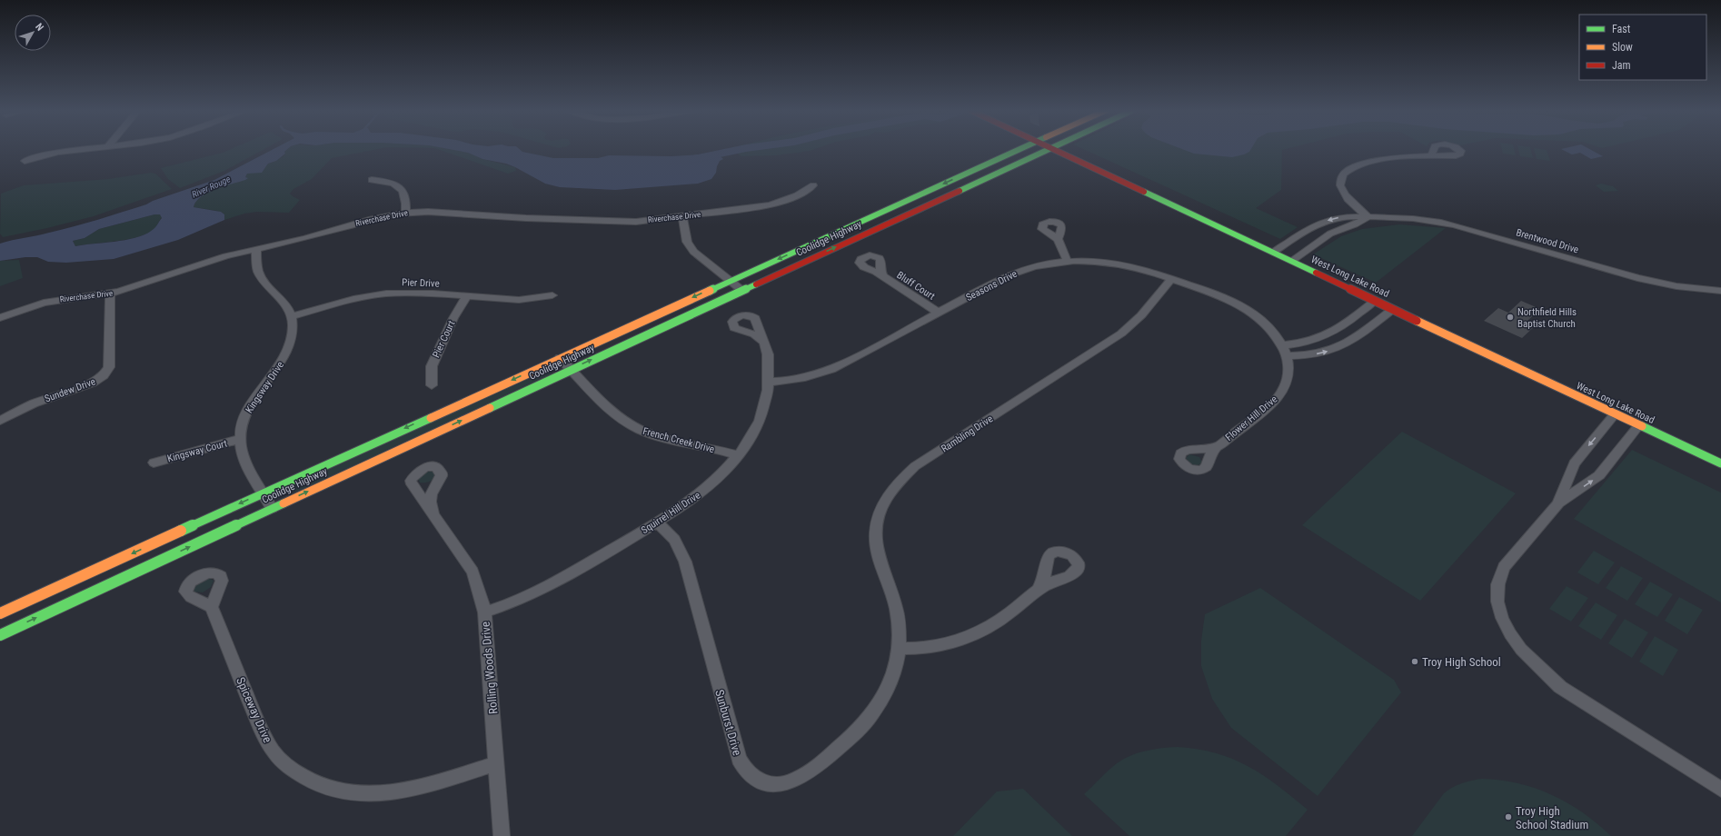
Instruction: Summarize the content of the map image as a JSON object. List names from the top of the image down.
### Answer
{
  "streets": {
    "main road": ["Coolidge Highway", "West Long Lake Road"],
    "street": [
      "Riverchase Drive",
      "Brentwood Drive",
      "Pier Drive",
      "Bluff Court",
      "Seasons Drive",
      "Pier Court",
      "Kingsway Drive",
      "Sundew Drive",
      "Flower Hill Drive",
      "Rambling Drive",
      "French Creek Drive",
      "Kingsway Court",
      "Squirrel Hill Drive",
      "Rolling Woods Drive",
      "Spiceway Drive",
      "Sunburst Drive"
    ]
  },
  "crossings": [
    ["Riverchase Drive", "Sundew Drive"],
    ["Coolidge Highway", "Kingsway Drive"],
    ["Coolidge Highway", "French Creek Drive"],
    ["Brentwood Drive", "West Long Lake Road"],
    ["Pier Drive", "Pier Court"],
    ["Pier Drive", "Kingsway Drive"],
    ["Bluff Court", "Seasons Drive"],
    ["Seasons Drive", "Flower Hill Drive"],
    ["Seasons Drive", "Rambling Drive"],
    ["Seasons Drive", "Squirrel Hill Drive"],
    ["Kingsway Drive", "Kingsway Court"],
    ["Rambling Drive", "Sunburst Drive"],
    ["French Creek Drive", "Squirrel Hill Drive"],
    ["Squirrel Hill Drive", "Rolling Woods Drive"],
    ["Squirrel Hill Drive", "Sunburst Drive"],
    ["Rolling Woods Drive", "Spiceway Drive"]
  ],
  "water": ["River Rouge"],
  "places": ["Northfield Hills Baptist Church", "Troy High School", "Troy High School Stadium"],
  "legend": ["Fast", "Slow", "Jam"],
  "north": "top right"
}
